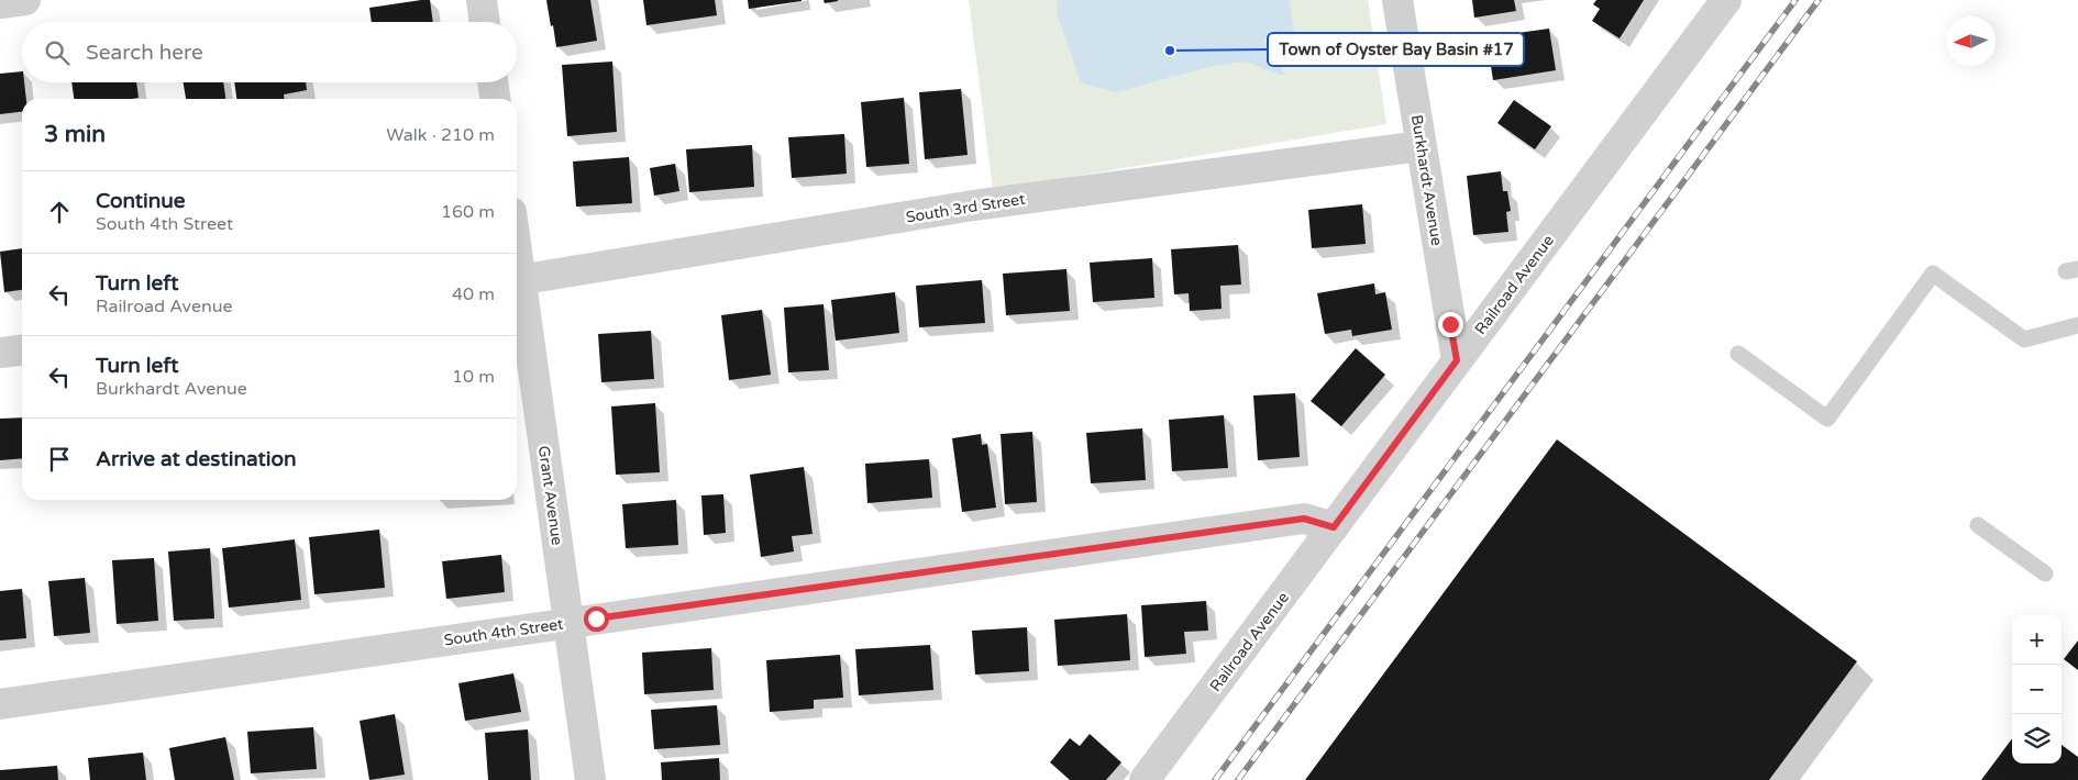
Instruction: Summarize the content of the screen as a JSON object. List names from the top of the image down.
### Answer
{
  "streets": {
    "street": [
      "Burkhardt Avenue",
      "South 3rd Street",
      "Railroad Avenue",
      "Grant Avenue",
      "South 4th Street"
    ]
  },
  "crossings": [
    ["Burkhardt Avenue", "South 3rd Street"],
    ["Burkhardt Avenue", "Railroad Avenue"],
    ["Railroad Avenue", "South 4th Street"],
    ["Grant Avenue", "South 4th Street"]
  ],
  "places": ["Town of Oyster Bay Basin #17"],
  "north": "left",
  "page": {
    "search": "Search here",
    "heading": ["3 min", "Walk · 210 m"],
    "list": [
      ["Continue", "South 4th Street", "160 m"],
      ["Turn left", "Railroad Avenue", "40 m"],
      ["Turn left", "Burkhardt Avenue", "10 m"],
      "Arrive at destination"
    ],
    "map_buttons": ["+", "−"]
  }
}
